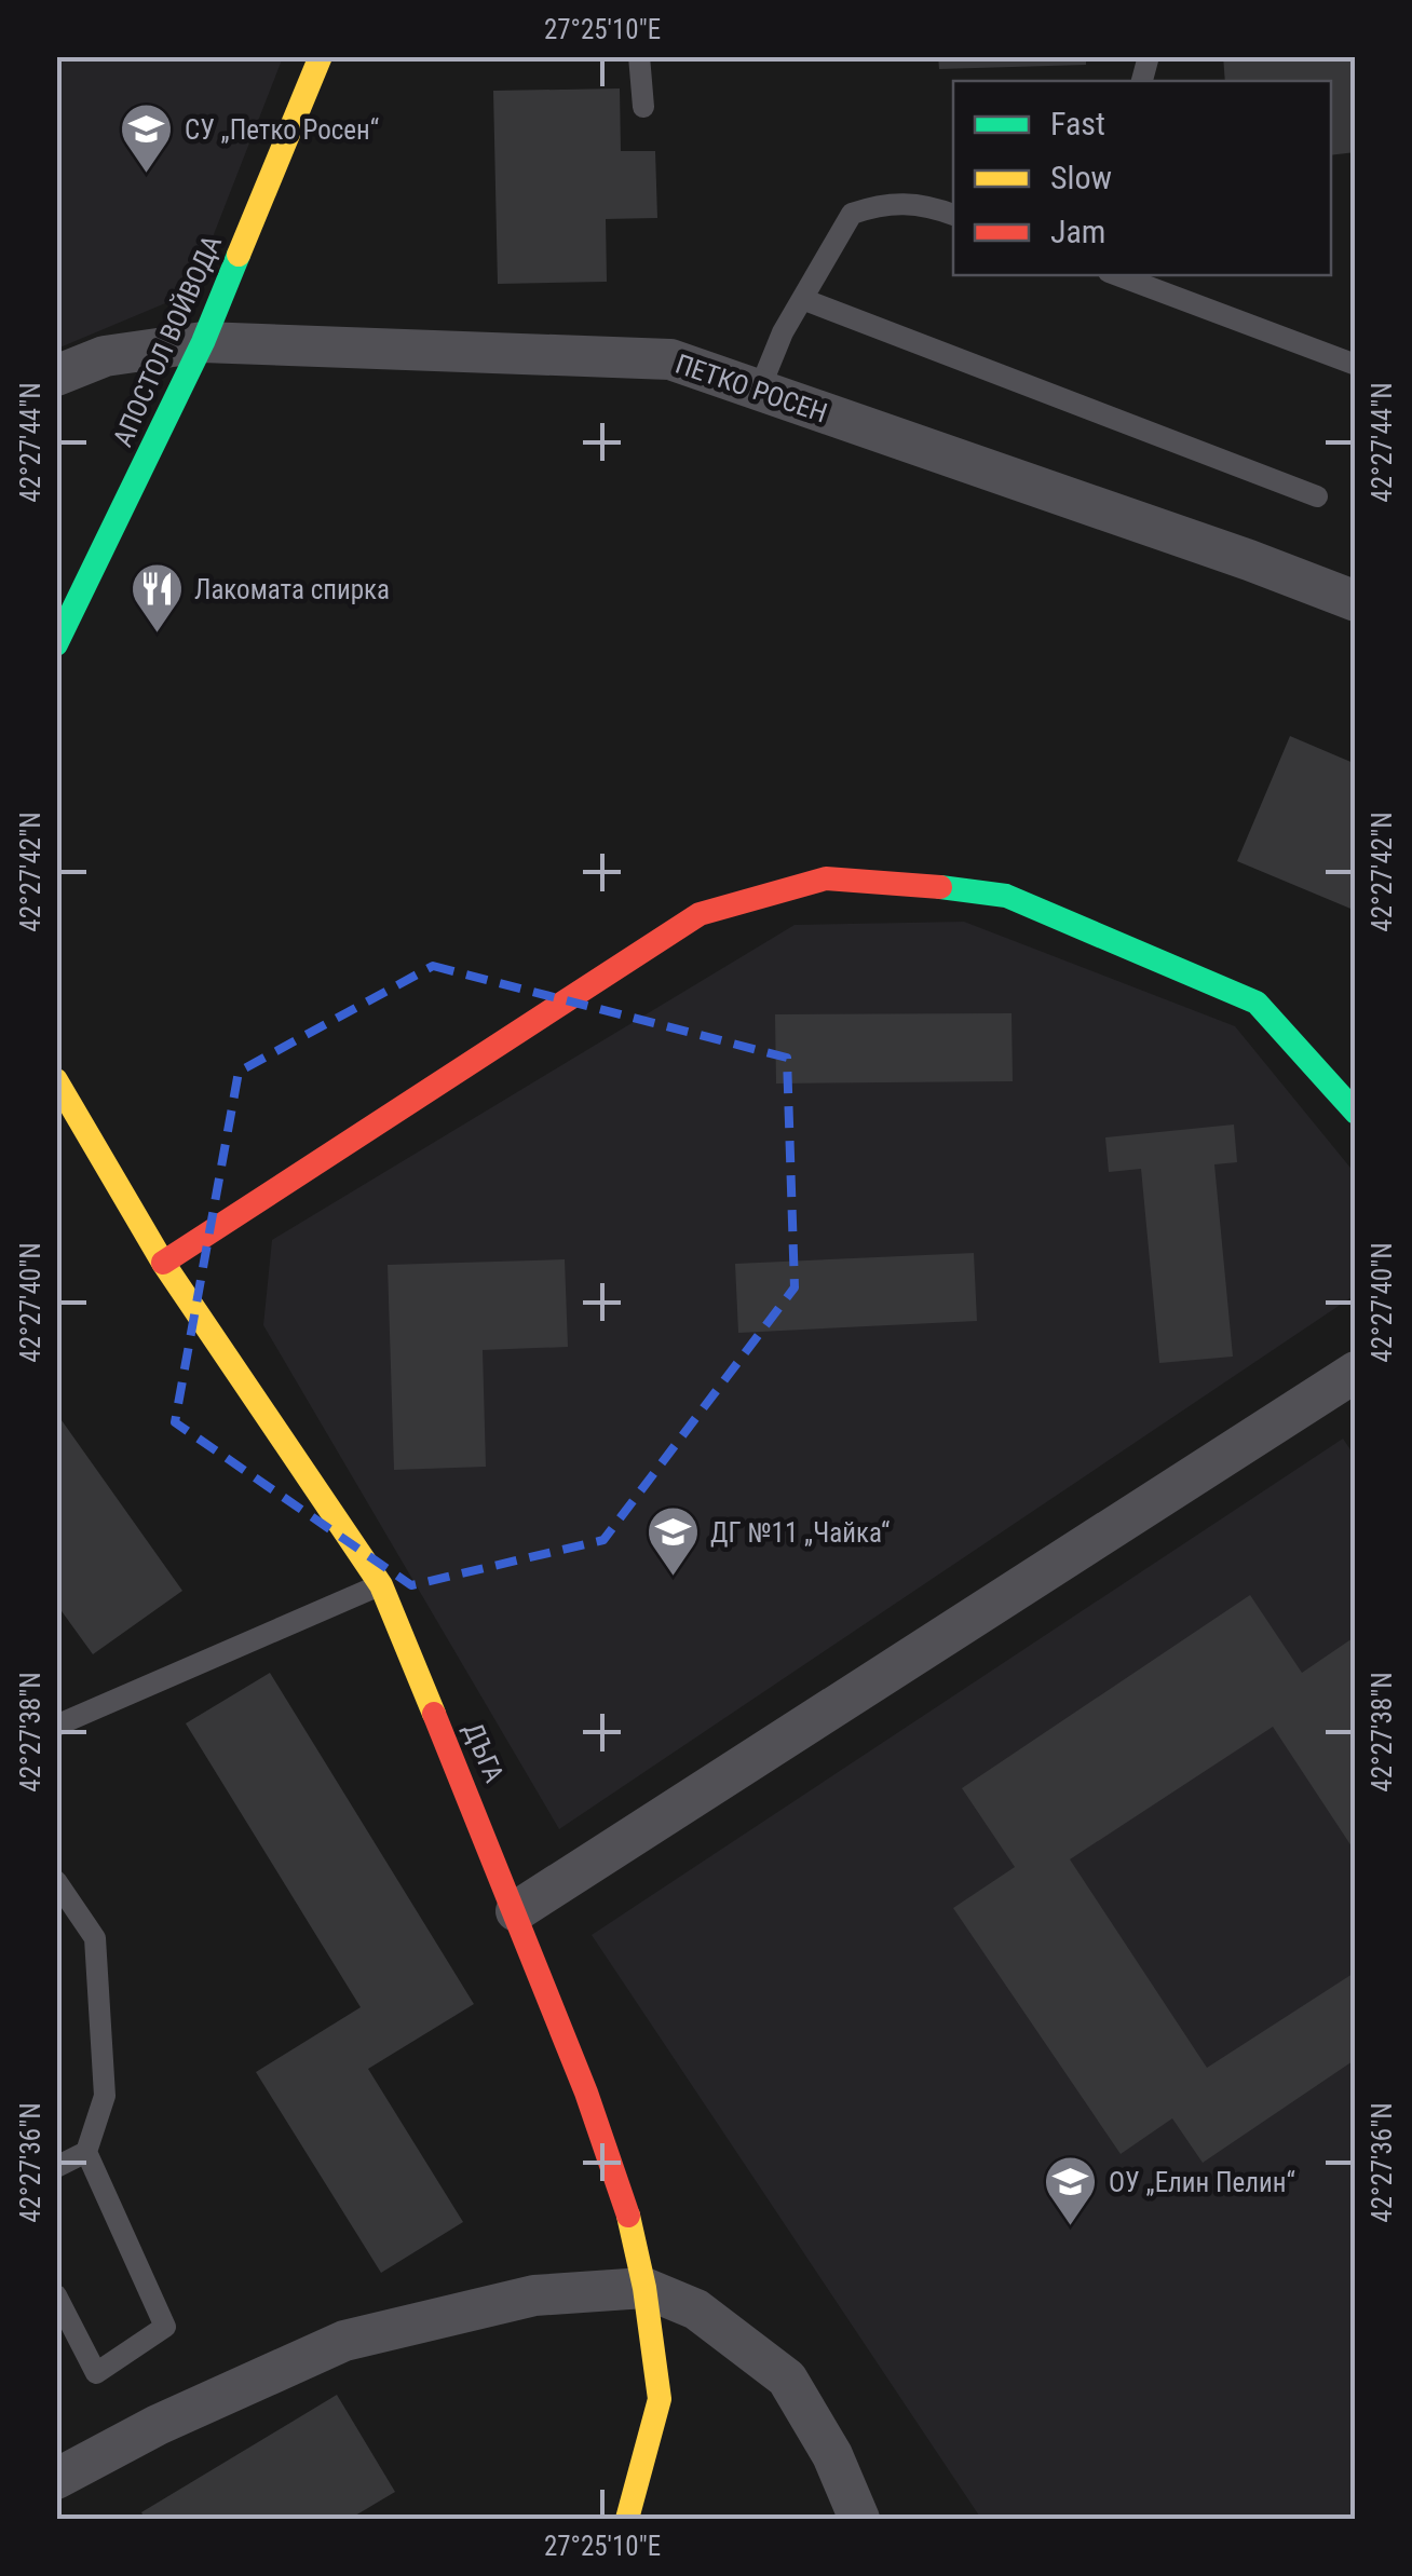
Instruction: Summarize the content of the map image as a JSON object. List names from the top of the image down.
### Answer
{
  "streets": {
    "street": ["АПОСТОЛ ВОЙВОДА", "ПЕТКО РОСЕН", "ДЪГА"]
  },
  "crossings": [
    ["АПОСТОЛ ВОЙВОДА", "ПЕТКО РОСЕН"]
  ],
  "places": {
    "school or university": ["СУ „Петко Росен“", "ДГ №11 „Чайка“", "ОУ „Елин Пелин“"],
    "restaurant": ["Лакомата спирка"]
  },
  "legend": ["Fast", "Slow", "Jam"],
  "coordinates": [
    "27°25'10\"E",
    "42°27'44\"N",
    "42°27'42\"N",
    "42°27'40\"N",
    "42°27'38\"N",
    "42°27'36\"N"
  ]
}
